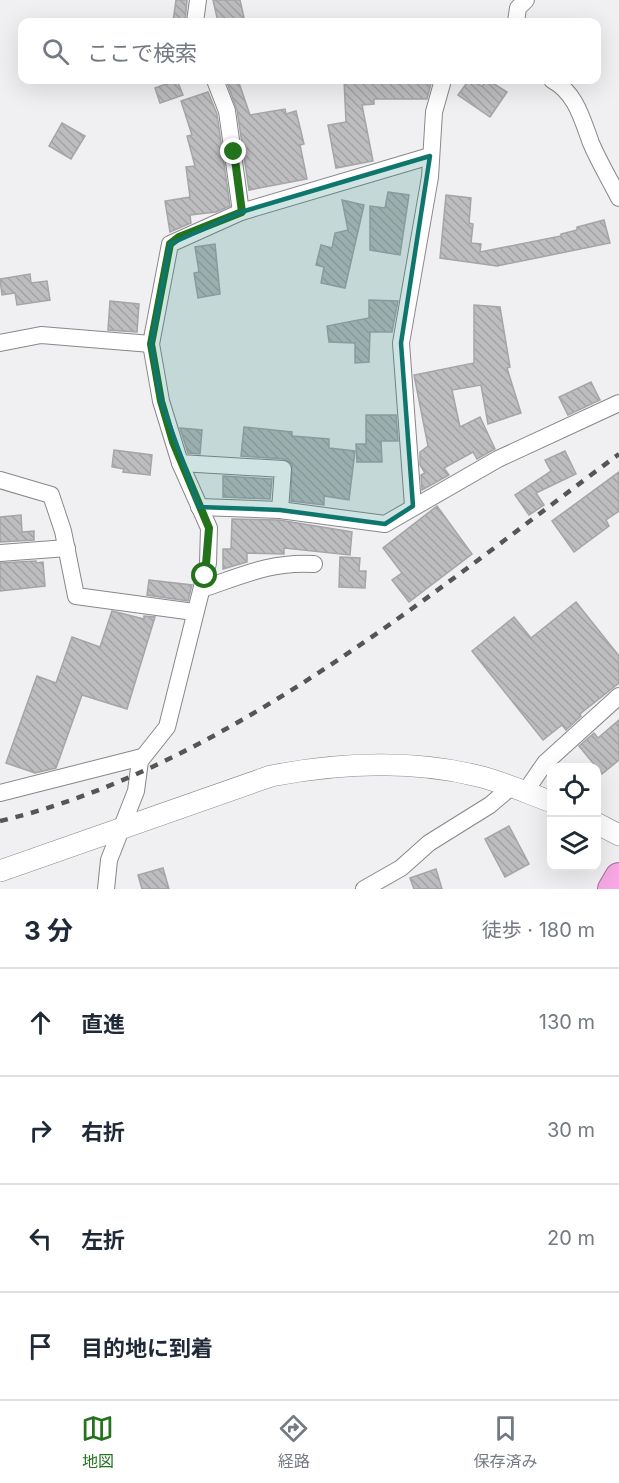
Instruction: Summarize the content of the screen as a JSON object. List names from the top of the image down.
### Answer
{
  "page": {
    "search": "ここで検索",
    "heading": ["3 分", "徒歩 · 180 m"],
    "list": [
      ["直進", "130 m"],
      ["右折", "30 m"],
      ["左折", "20 m"],
      "目的地に到着"
    ],
    "nav": ["地図", "経路", "保存済み"]
  }
}
